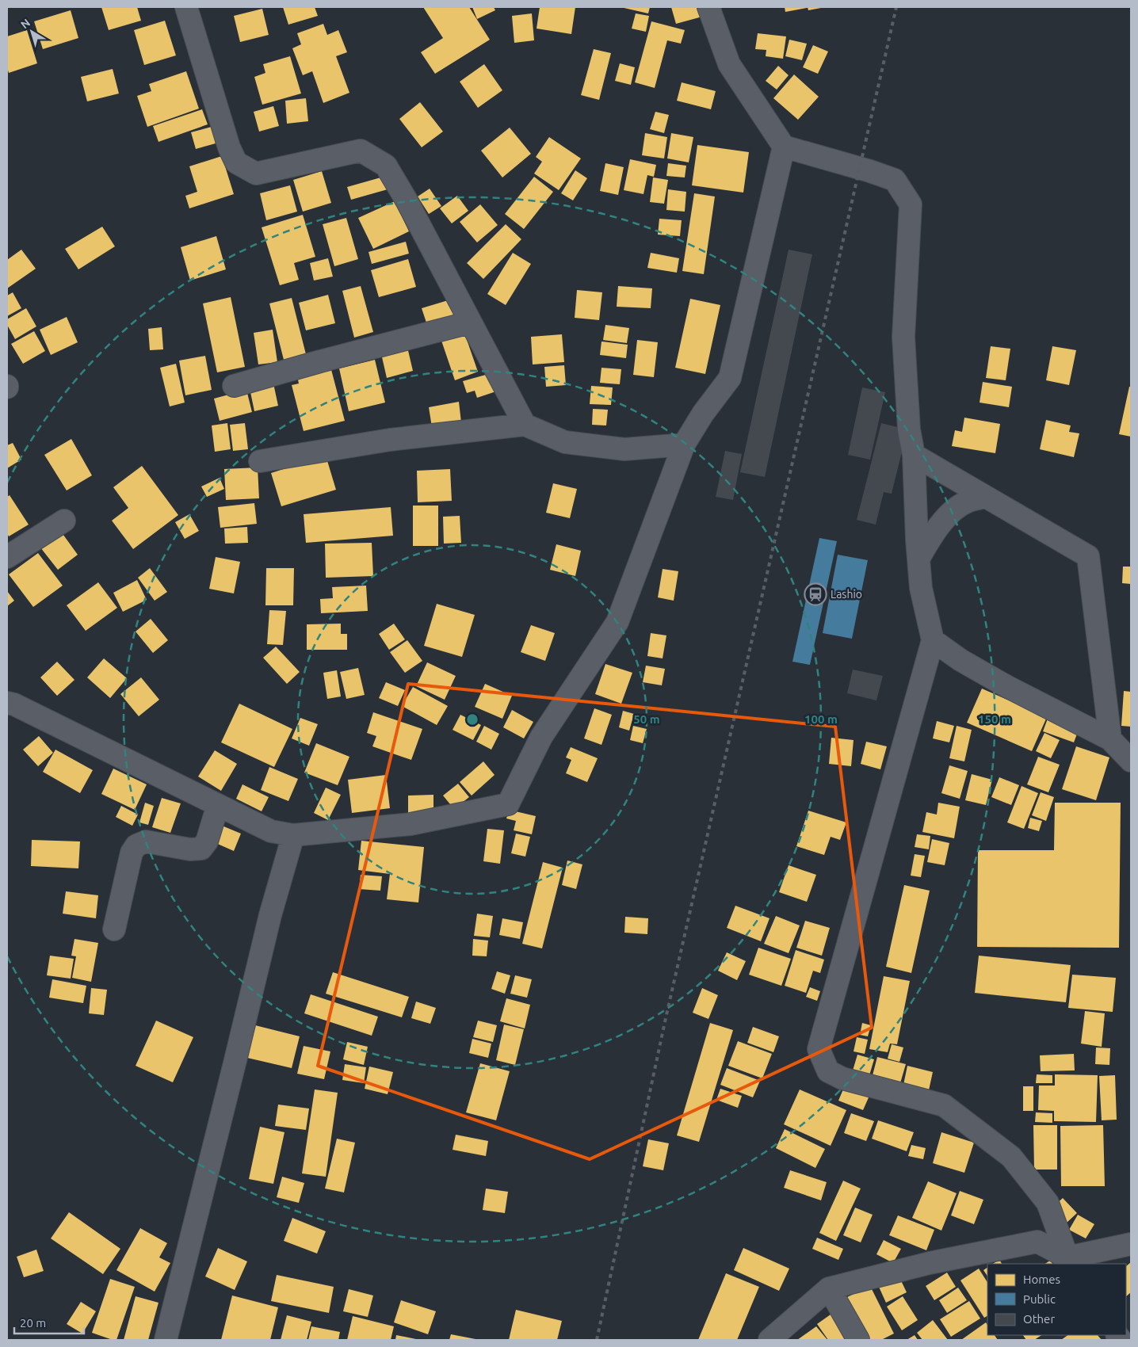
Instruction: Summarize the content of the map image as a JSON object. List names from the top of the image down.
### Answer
{
  "places": {
    "station": ["Lashio"]
  },
  "legend": ["Homes", "Public", "Other"],
  "scale_bar": "20 m",
  "north": "top left",
  "rings": ["50 m", "100 m", "150 m"]
}
